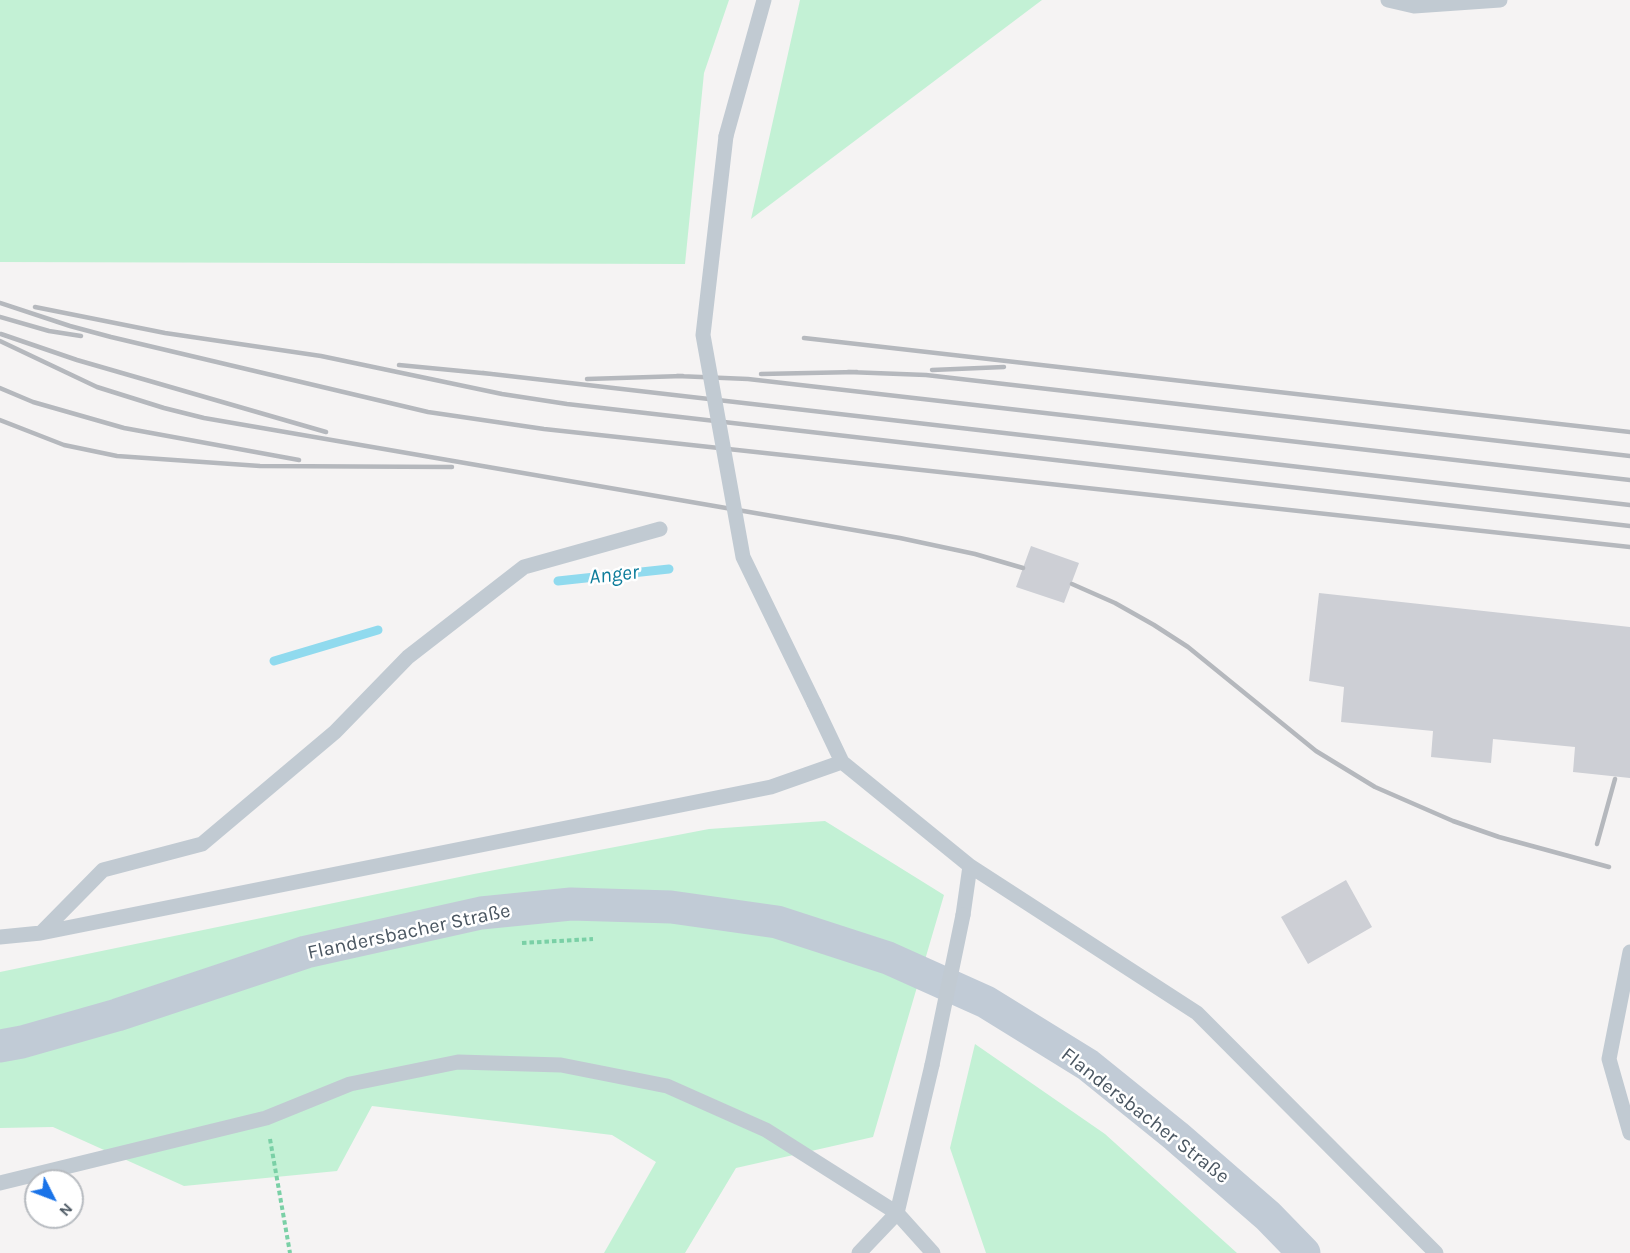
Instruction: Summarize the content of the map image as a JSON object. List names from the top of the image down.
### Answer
{
  "streets": {
    "street": ["Flandersbacher Straße"]
  },
  "water": ["Anger"],
  "north": "bottom right"
}
